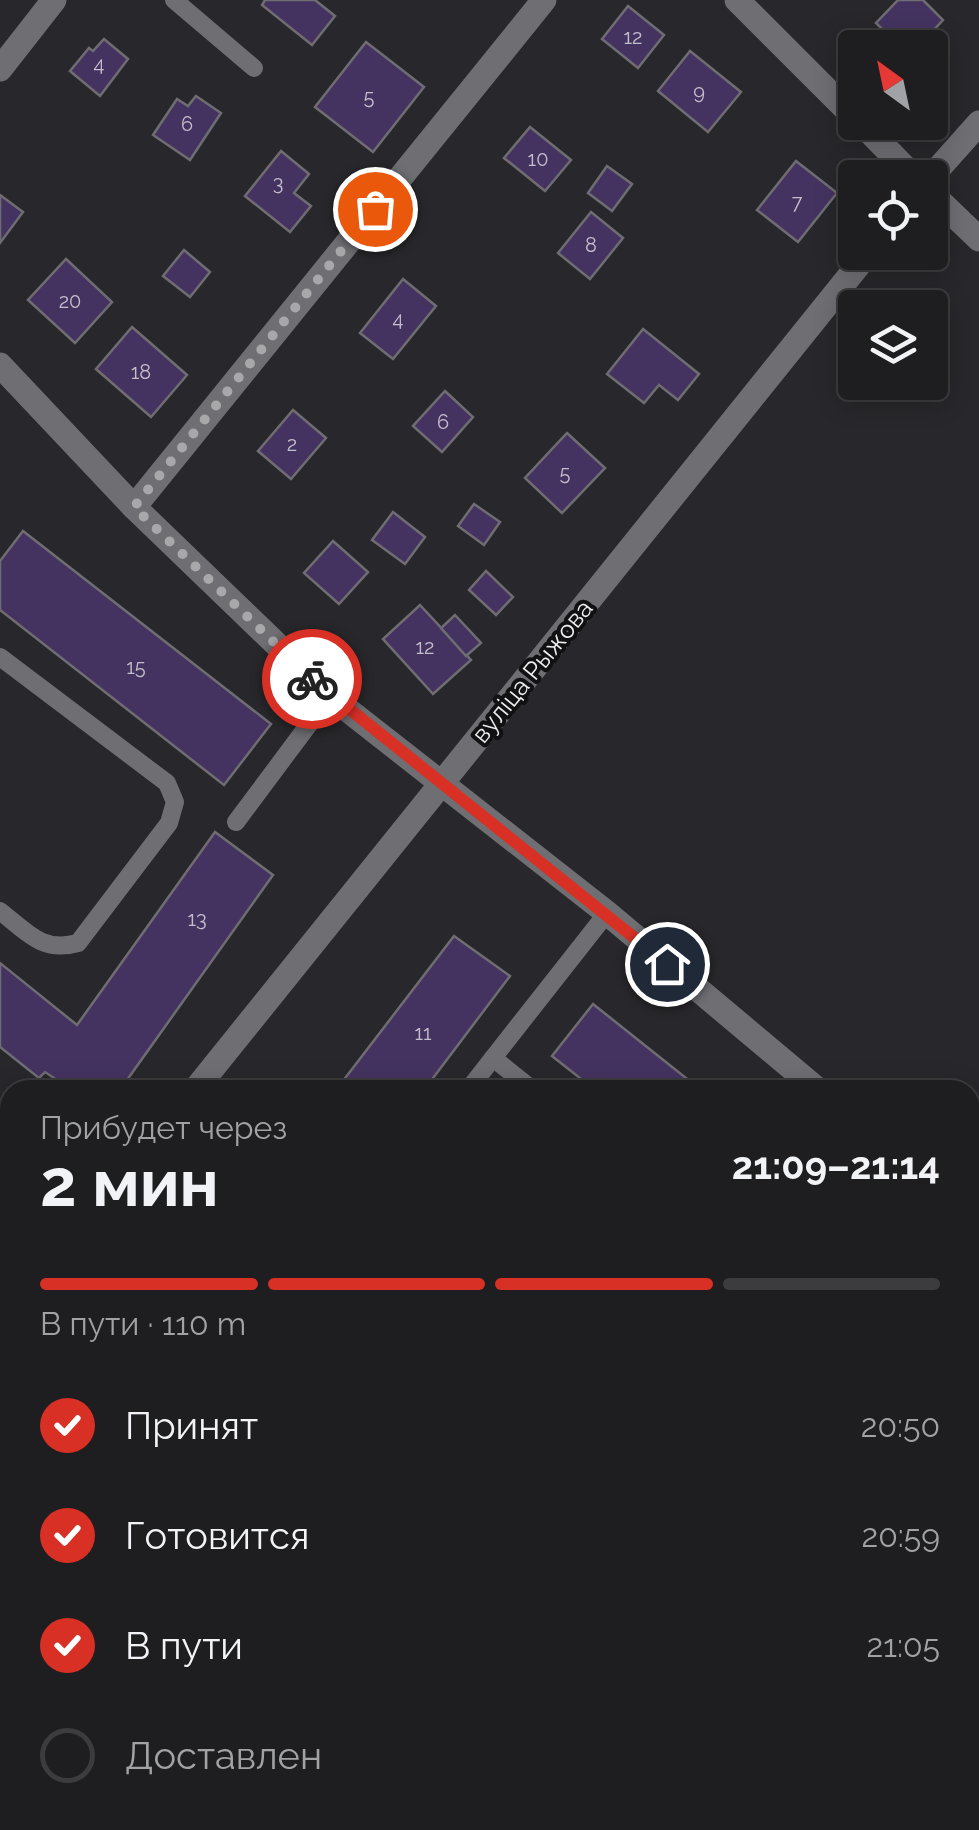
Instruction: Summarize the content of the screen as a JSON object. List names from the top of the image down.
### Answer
{
  "streets": {
    "street": ["вуліца Рыжова"]
  },
  "house_numbers": [
    "12",
    "4",
    "9",
    "5",
    "6",
    "10",
    "3",
    "7",
    "8",
    "20",
    "4",
    "18",
    "6",
    "2",
    "5",
    "12",
    "15",
    "13",
    "11"
  ],
  "north": "top left",
  "page": {
    "heading": ["2 мин", "Прибудет через", "21:09–21:14"],
    "bar": "В пути · 110 m",
    "list": [
      ["Принят", "20:50"],
      ["Готовится", "20:59"],
      ["В пути", "21:05"],
      "Доставлен"
    ]
  }
}
